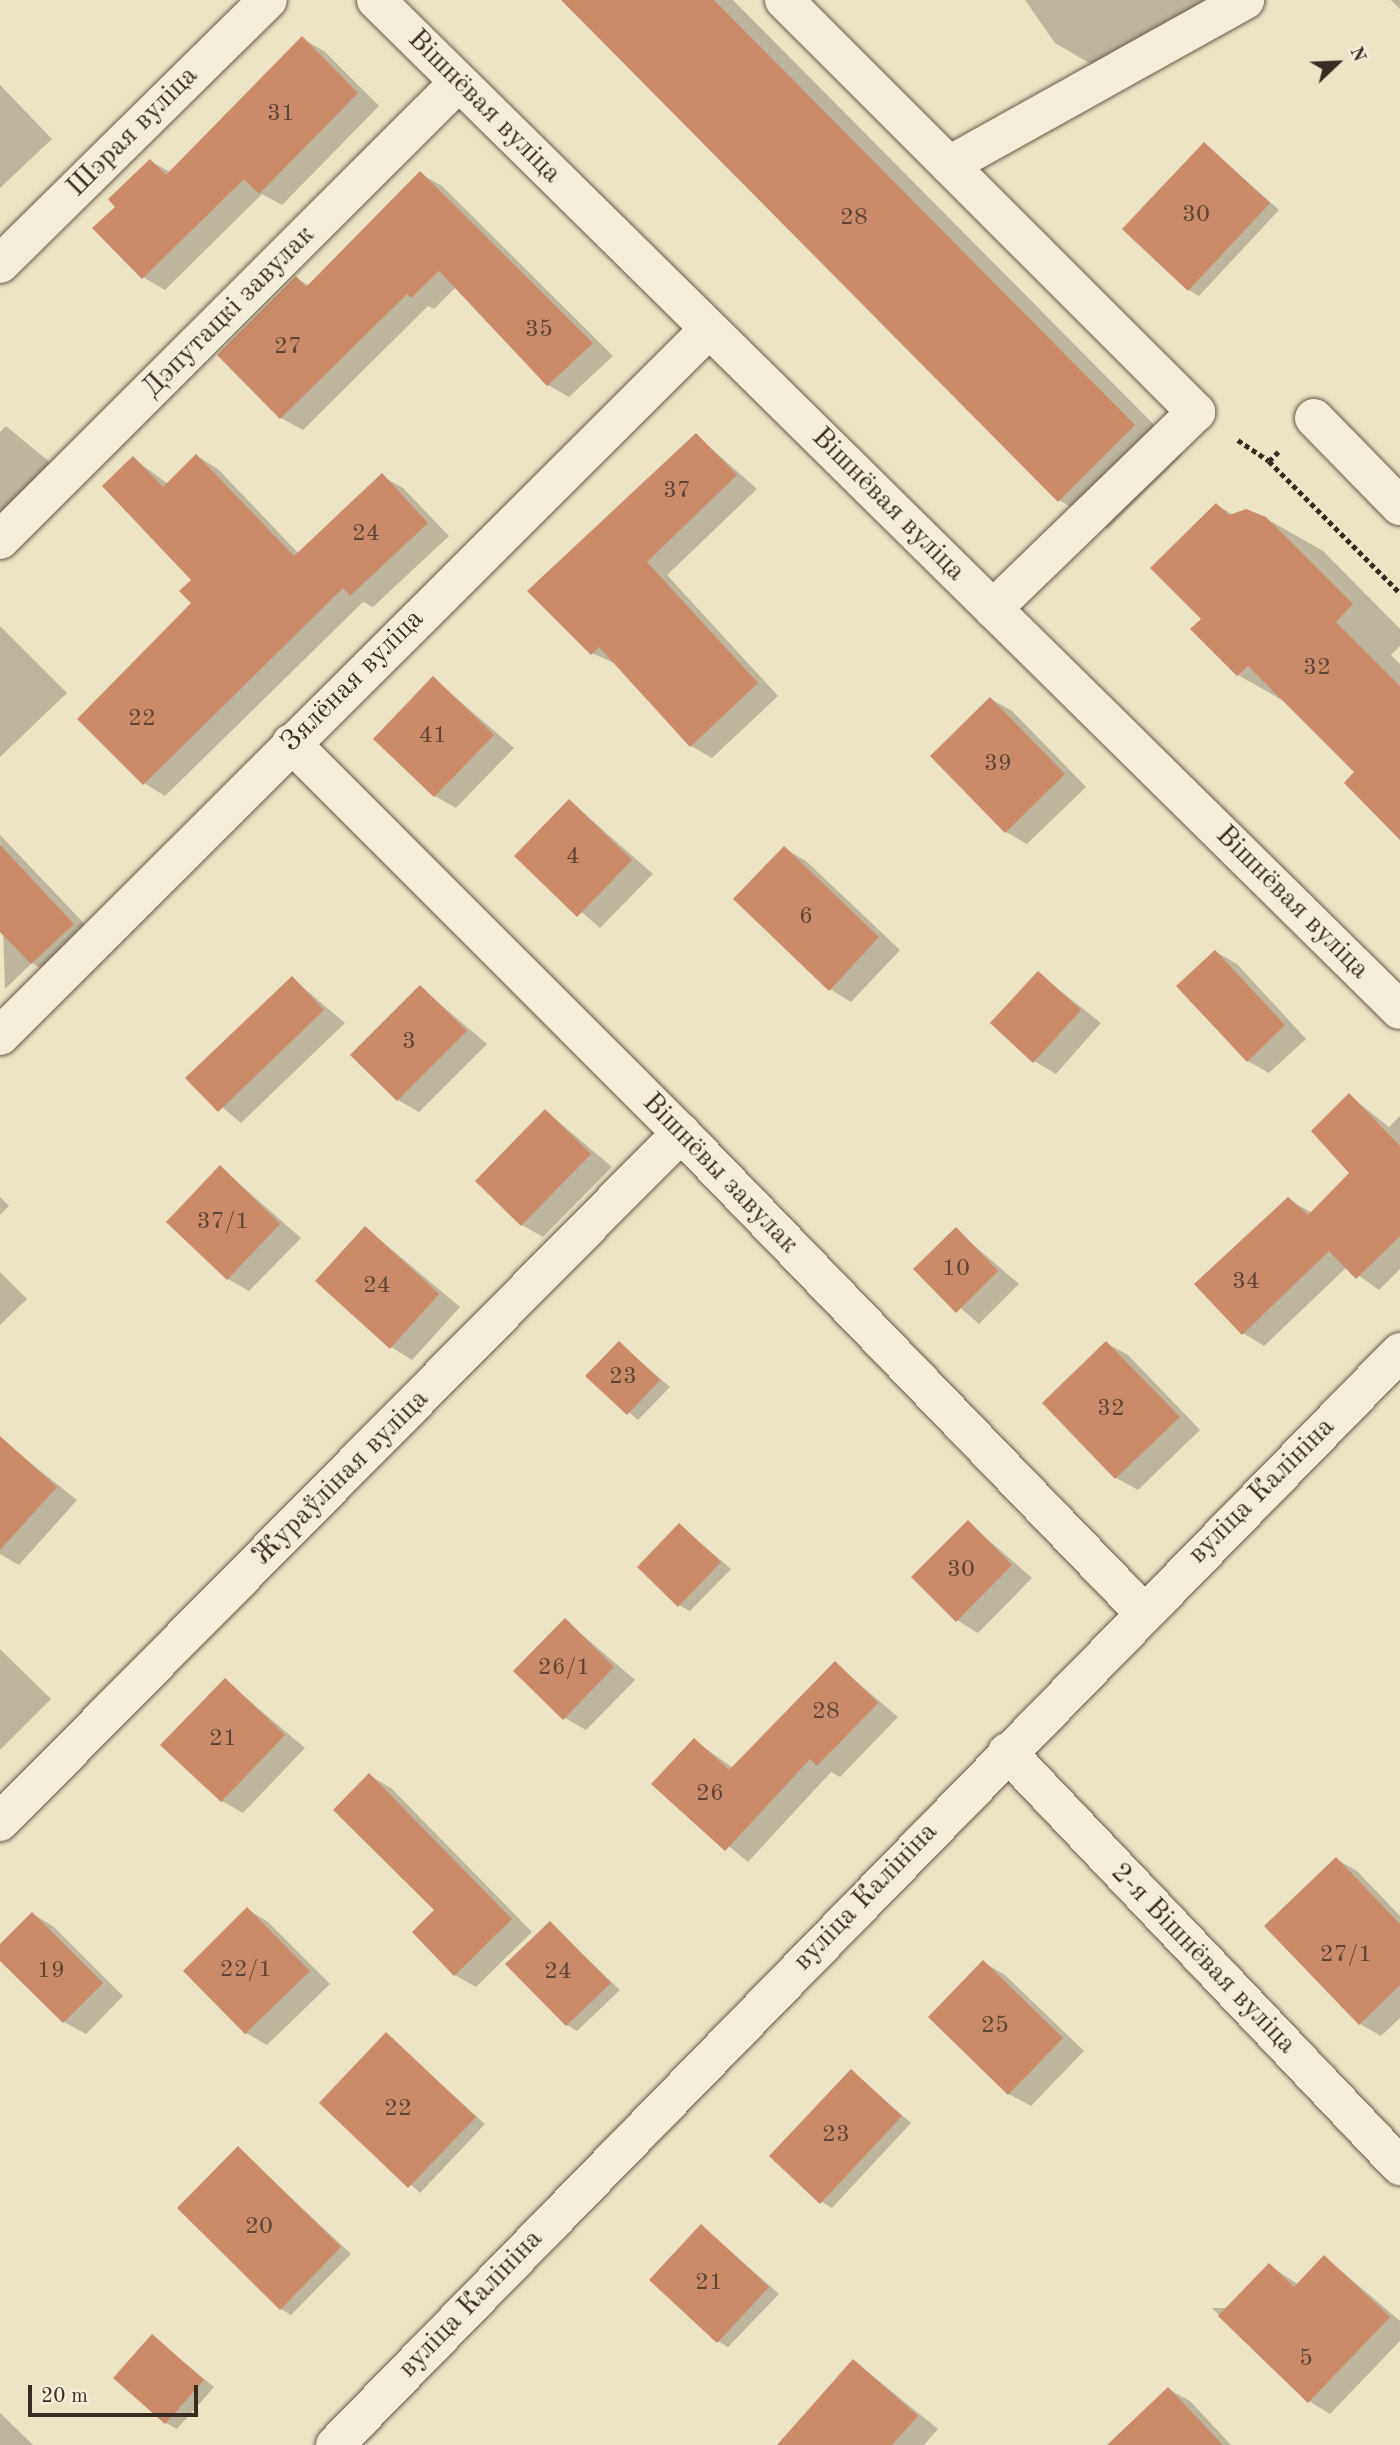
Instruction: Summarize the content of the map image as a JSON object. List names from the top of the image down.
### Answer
{
  "streets": {
    "street": [
      "Вішнёвая вуліца",
      "Шэрая вуліца",
      "Дэпутацкі завулак",
      "Зялёная вуліца",
      "Вішнёвы завулак",
      "Жураўліная вуліца",
      "вуліца Калініна",
      "2-я Вішнёвая вуліца"
    ]
  },
  "crossings": [
    ["Вішнёвая вуліца", "Дэпутацкі завулак"],
    ["Вішнёвая вуліца", "Зялёная вуліца"],
    ["Зялёная вуліца", "Вішнёвы завулак"],
    ["Вішнёвы завулак", "Жураўліная вуліца"],
    ["Вішнёвы завулак", "вуліца Калініна"],
    ["вуліца Калініна", "2-я Вішнёвая вуліца"]
  ],
  "house_numbers": [
    "31",
    "30",
    "28",
    "35",
    "27",
    "37",
    "24",
    "32",
    "22",
    "41",
    "39",
    "4",
    "6",
    "3",
    "37/1",
    "10",
    "34",
    "24",
    "23",
    "32",
    "30",
    "26/1",
    "28",
    "21",
    "26",
    "27/1",
    "22/1",
    "19",
    "24",
    "25",
    "22",
    "23",
    "20",
    "21",
    "5"
  ],
  "scale_bar": "20 m",
  "north": "top right"
}
